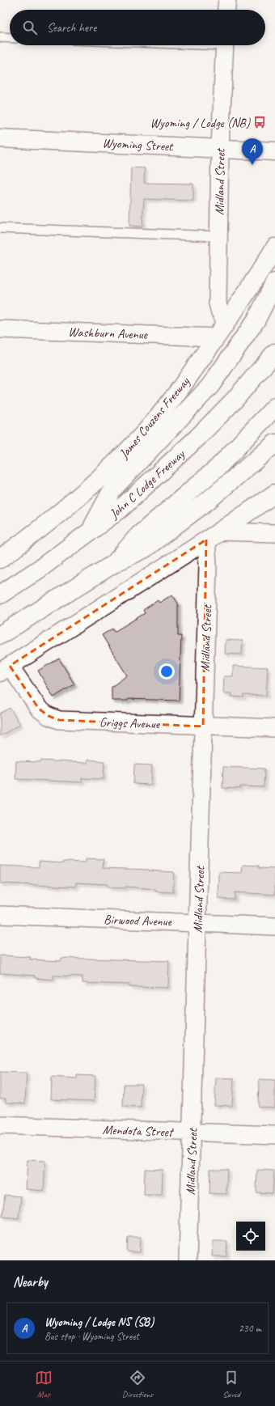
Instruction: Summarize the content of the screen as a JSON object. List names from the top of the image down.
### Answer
{
  "streets": {
    "main road": ["Wyoming Street", "James Couzens Freeway", "John C Lodge Freeway"],
    "street": [
      "Midland Street",
      "Washburn Avenue",
      "Griggs Avenue",
      "Birwood Avenue",
      "Mendota Street"
    ]
  },
  "crossings": [
    ["Wyoming Street", "Midland Street"],
    ["Midland Street", "James Couzens Freeway"],
    ["Midland Street", "Griggs Avenue"],
    ["Midland Street", "Birwood Avenue"],
    ["Midland Street", "Mendota Street"],
    ["Washburn Avenue", "James Couzens Freeway"]
  ],
  "places": {
    "bus stop": ["Wyoming / Lodge (NB)"]
  },
  "page": {
    "search": "Search here",
    "pins": "A",
    "heading": "Nearby",
    "list": [
      {
        "mark": "A",
        "name": "Wyoming / Lodge NS (SB)",
        "note": "Bus stop · Wyoming Street",
        "value": "230 m"
      }
    ],
    "nav": ["Map", "Directions", "Saved"]
  }
}
